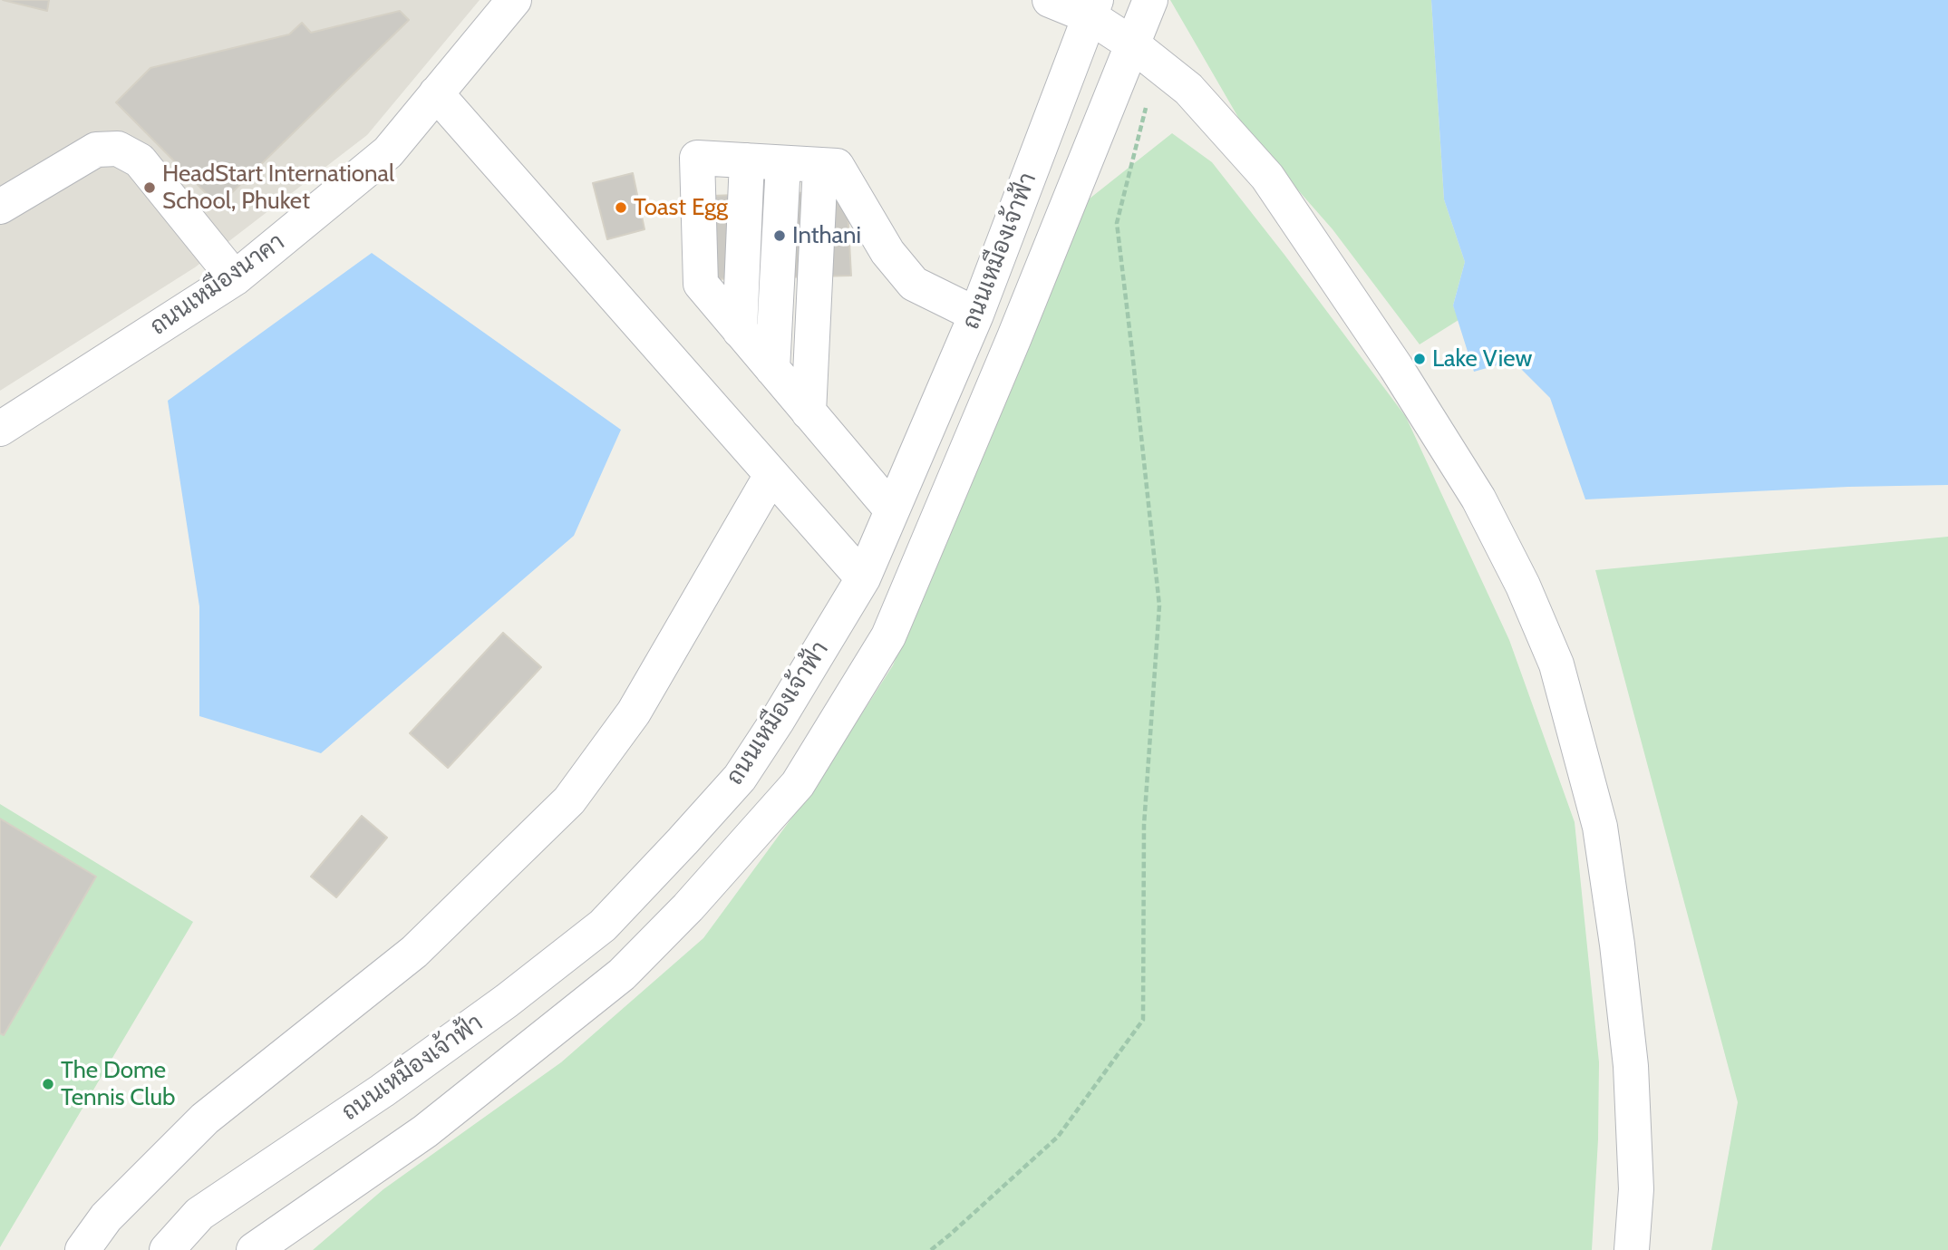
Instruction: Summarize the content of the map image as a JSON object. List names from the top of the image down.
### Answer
{
  "streets": {
    "street": ["ถนนเหมืองเจ้าฟ้า", "ถนนเหมืองนาคา"]
  },
  "places": [
    "HeadStart International School, Phuket",
    "Toast Egg",
    "Inthani",
    "Lake View",
    "The Dome Tennis Club"
  ]
}
